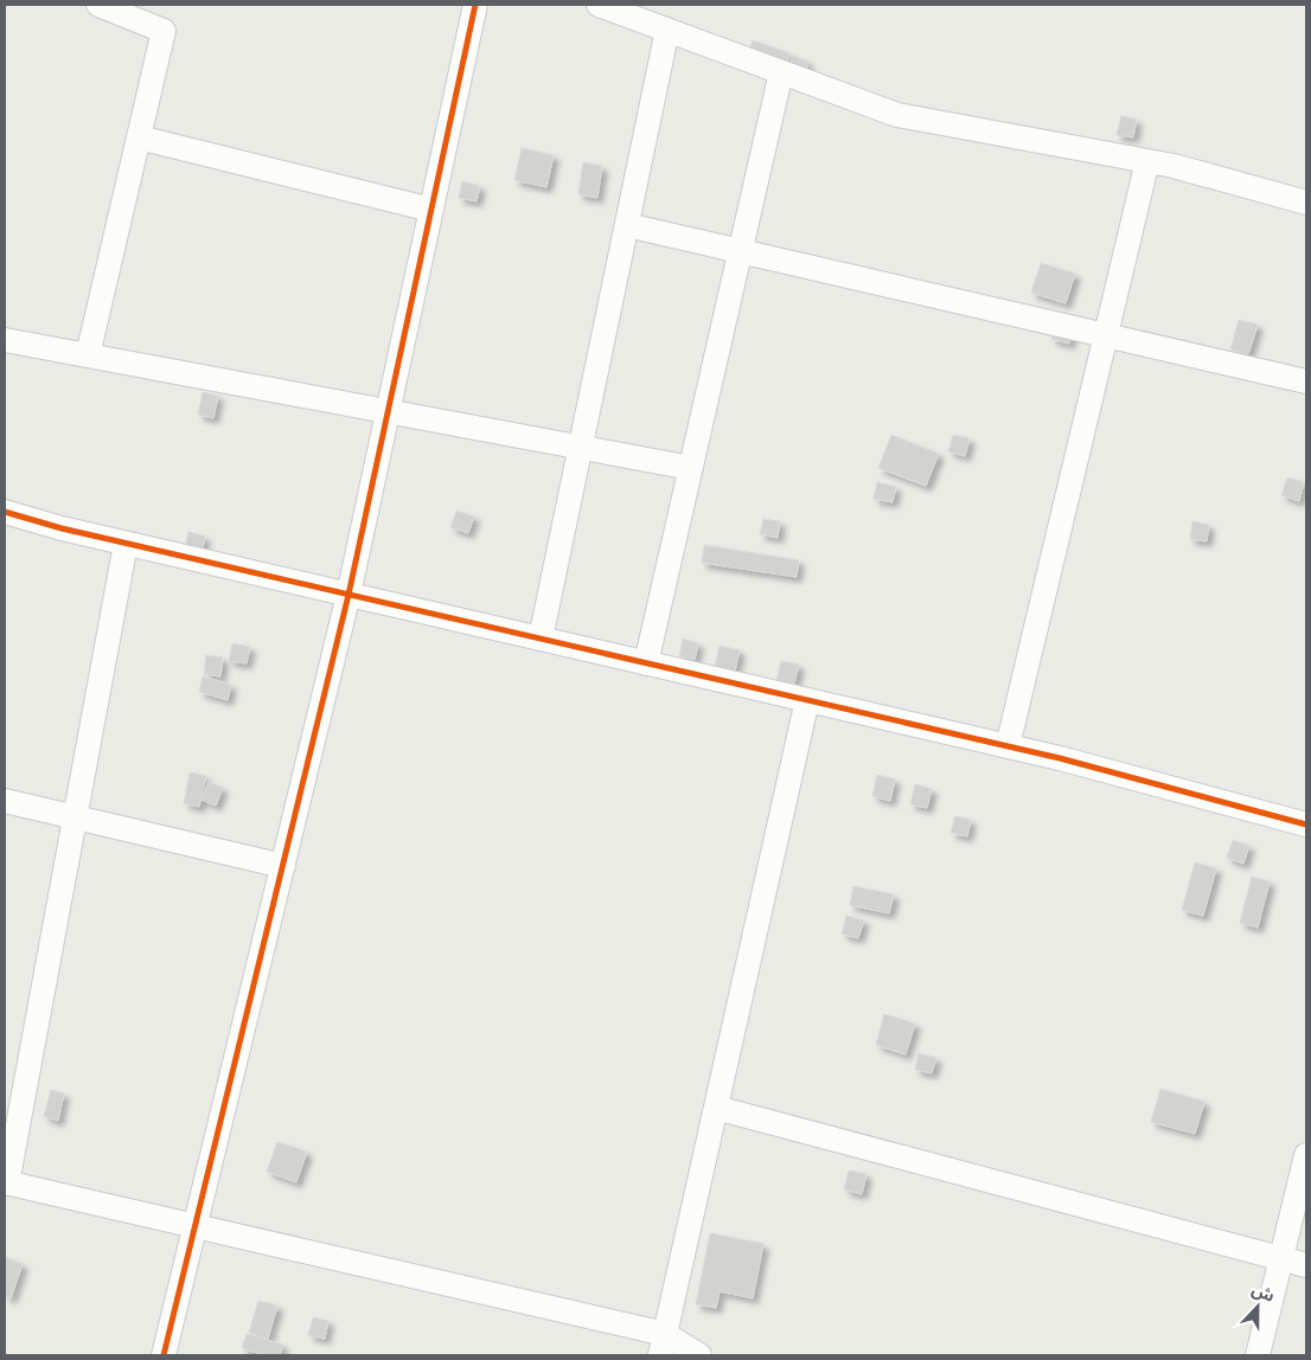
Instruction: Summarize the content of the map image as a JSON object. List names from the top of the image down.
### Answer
{
  "north": "top"
}
